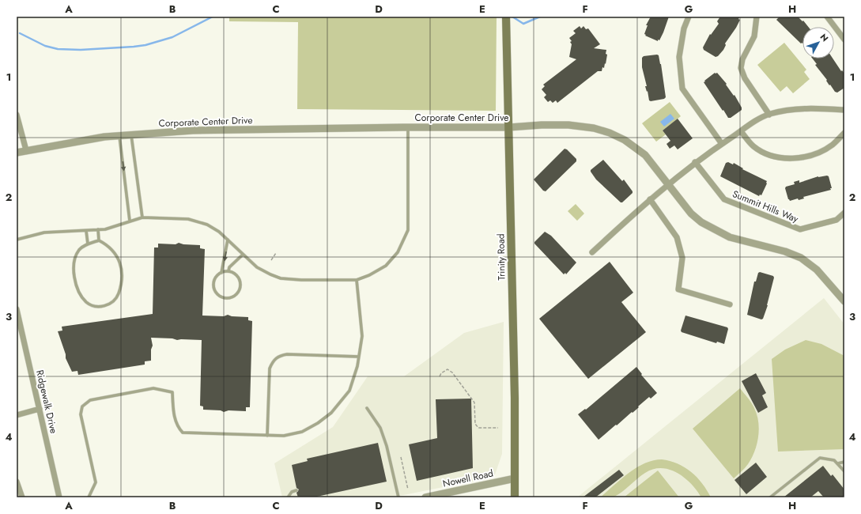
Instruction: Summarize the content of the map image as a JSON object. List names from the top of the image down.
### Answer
{
  "streets": {
    "main road": ["Trinity Road"],
    "street": [
      "Corporate Center Drive",
      "Summit Hills Way",
      "Ridgewalk Drive",
      "Nowell Road"
    ]
  },
  "crossings": [
    ["Corporate Center Drive", "Trinity Road"],
    ["Trinity Road", "Nowell Road"]
  ],
  "north": "top right",
  "grid": {
    "columns": [
      "A",
      "B",
      "C",
      "D",
      "E",
      "F",
      "G",
      "H"
    ],
    "rows": [
      "1",
      "2",
      "3",
      "4"
    ]
  }
}
